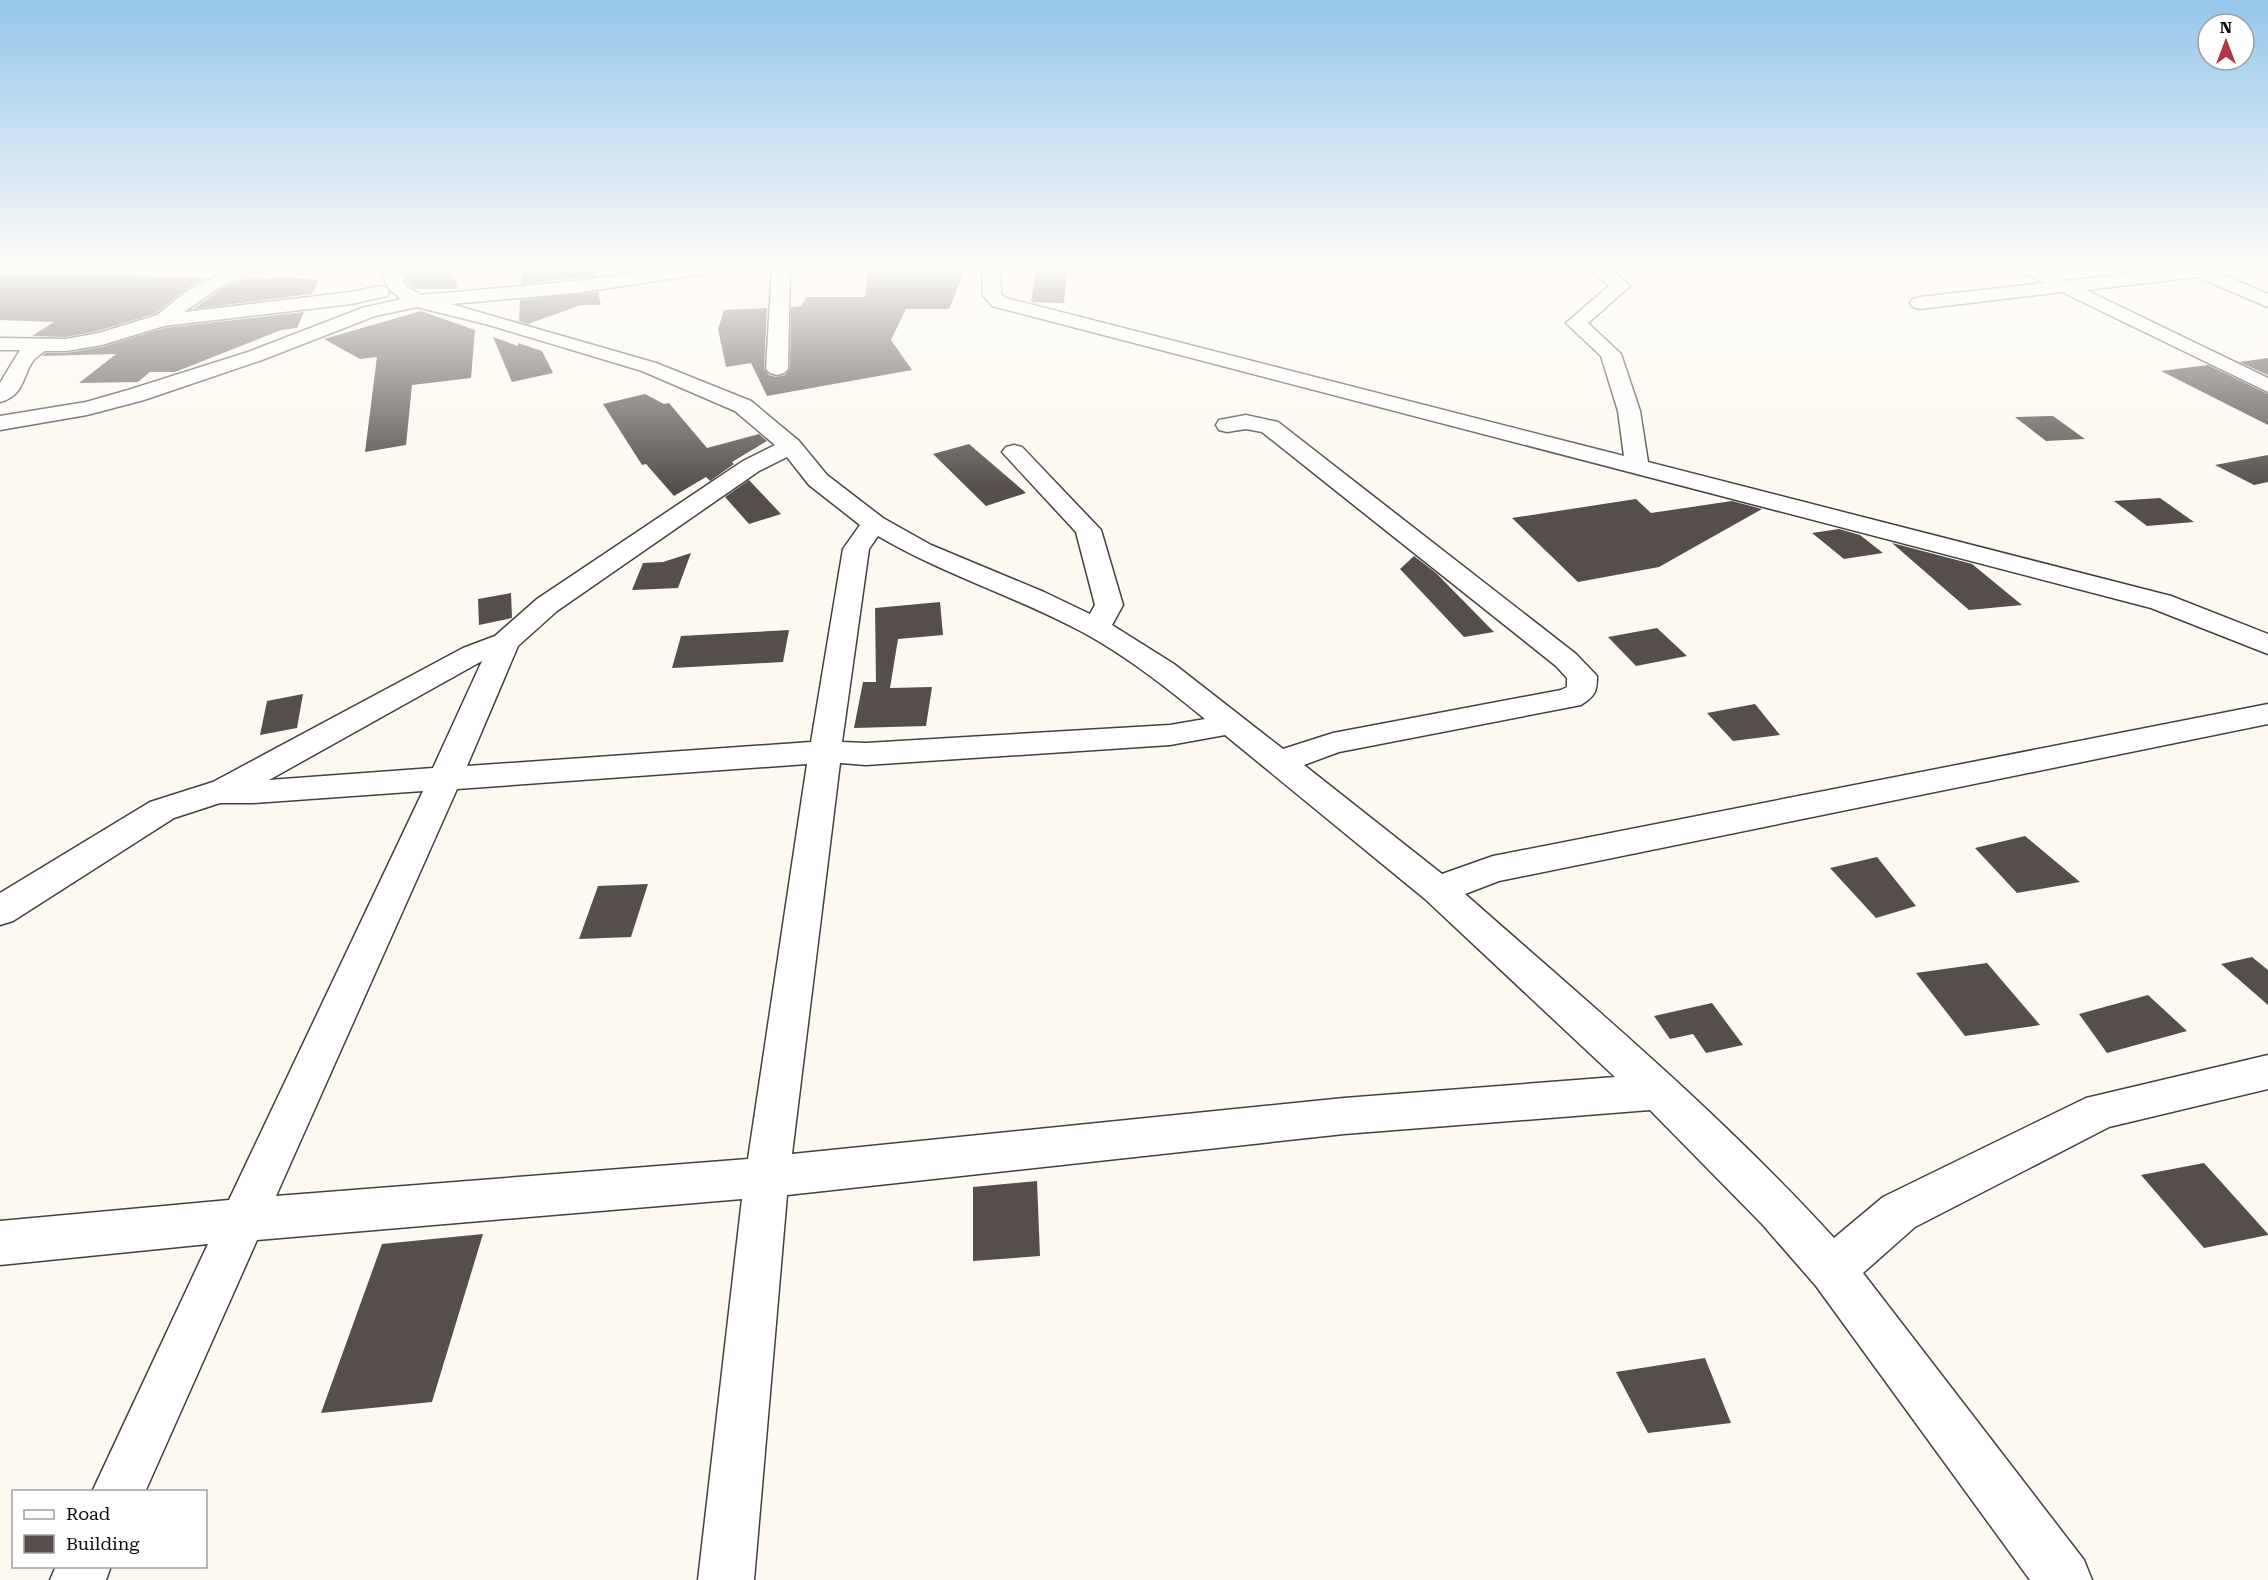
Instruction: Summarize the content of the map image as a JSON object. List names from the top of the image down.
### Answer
{
  "legend": ["Road", "Building"],
  "north": "top"
}
